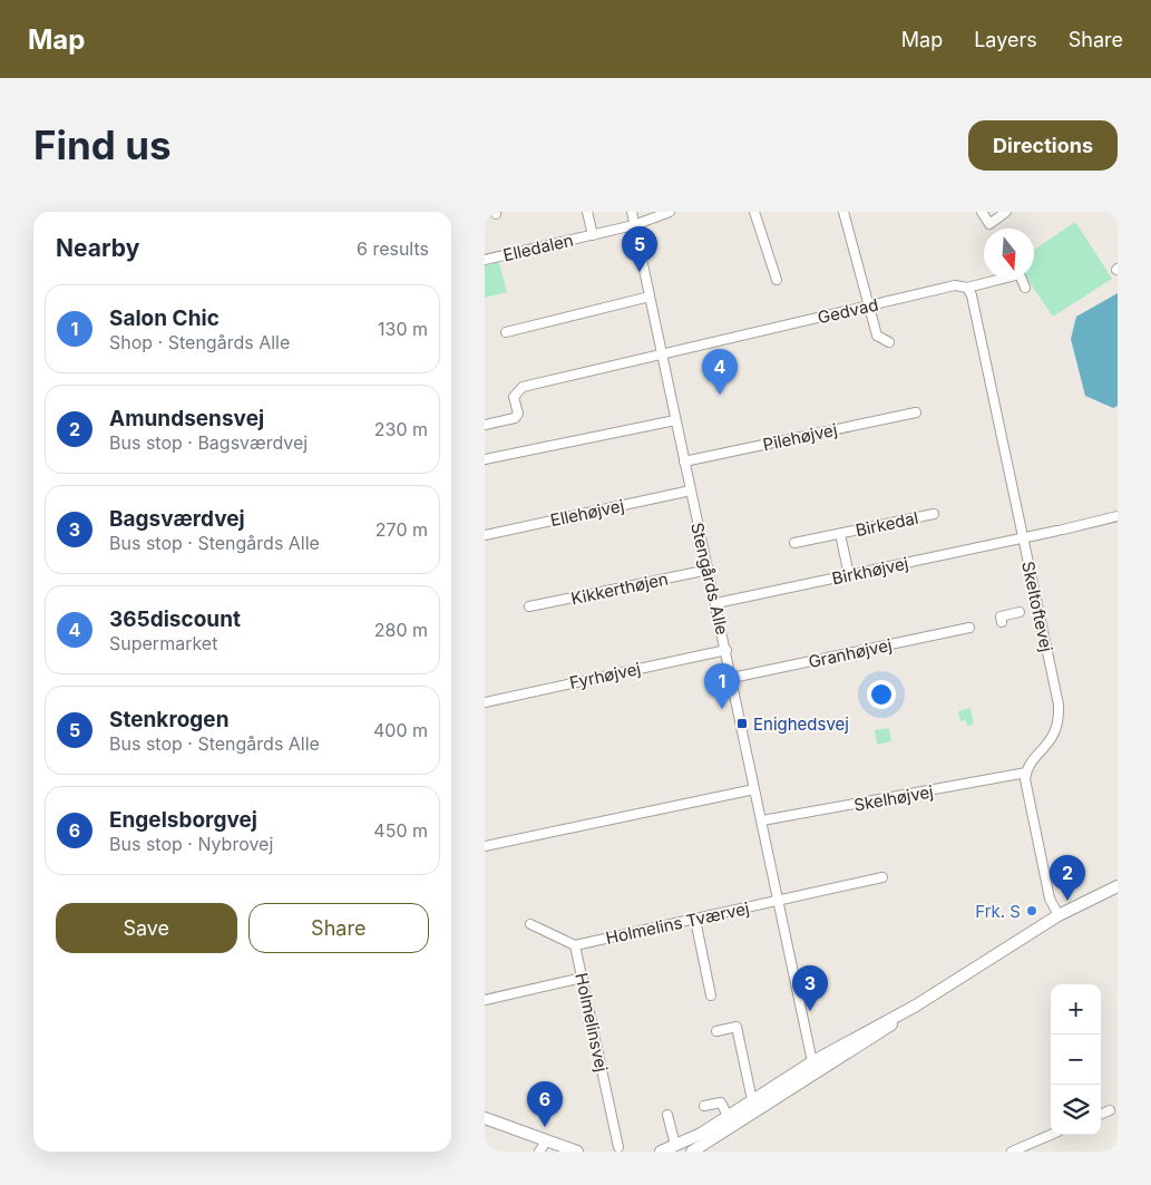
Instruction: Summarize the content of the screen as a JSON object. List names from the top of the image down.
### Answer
{
  "streets": {
    "street": [
      "Elledalen",
      "Gedvad",
      "Pilehøjvej",
      "Ellehøjvej",
      "Birkedal",
      "Birkhøjvej",
      "Stengårds Alle",
      "Kikkerthøjen",
      "Skeltoftevej",
      "Granhøjvej",
      "Fyrhøjvej",
      "Skelhøjvej",
      "Holmelins Tværvej",
      "Holmelinsvej"
    ]
  },
  "crossings": [
    ["Elledalen", "Stengårds Alle"],
    ["Gedvad", "Stengårds Alle"],
    ["Gedvad", "Skeltoftevej"],
    ["Pilehøjvej", "Stengårds Alle"],
    ["Ellehøjvej", "Stengårds Alle"],
    ["Birkedal", "Birkhøjvej"],
    ["Birkhøjvej", "Stengårds Alle"],
    ["Birkhøjvej", "Skeltoftevej"],
    ["Stengårds Alle", "Kikkerthøjen"],
    ["Stengårds Alle", "Granhøjvej"],
    ["Stengårds Alle", "Fyrhøjvej"],
    ["Stengårds Alle", "Skelhøjvej"],
    ["Stengårds Alle", "Holmelins Tværvej"],
    ["Skeltoftevej", "Skelhøjvej"],
    ["Holmelins Tværvej", "Holmelinsvej"]
  ],
  "places": {
    "transit": ["Enighedsvej"],
    "other": ["Frk. S"]
  },
  "north": "bottom",
  "page": {
    "header": "Map",
    "nav": ["Map", "Layers", "Share"],
    "buttons": [
      "Directions",
      ["Save", "Share"]
    ],
    "title": "Find us",
    "heading": ["Nearby", "6 results"],
    "pins": [
      "5",
      "4",
      "1",
      "2",
      "3",
      "6"
    ],
    "list": [
      {
        "mark": "1",
        "name": "Salon Chic",
        "note": "Shop · Stengårds Alle",
        "value": "130 m"
      },
      {
        "mark": "2",
        "name": "Amundsensvej",
        "note": "Bus stop · Bagsværdvej",
        "value": "230 m"
      },
      {
        "mark": "3",
        "name": "Bagsværdvej",
        "note": "Bus stop · Stengårds Alle",
        "value": "270 m"
      },
      {
        "mark": "4",
        "name": "365discount",
        "note": "Supermarket",
        "value": "280 m"
      },
      {
        "mark": "5",
        "name": "Stenkrogen",
        "note": "Bus stop · Stengårds Alle",
        "value": "400 m"
      },
      {
        "mark": "6",
        "name": "Engelsborgvej",
        "note": "Bus stop · Nybrovej",
        "value": "450 m"
      }
    ],
    "map_buttons": ["+", "−"]
  }
}
